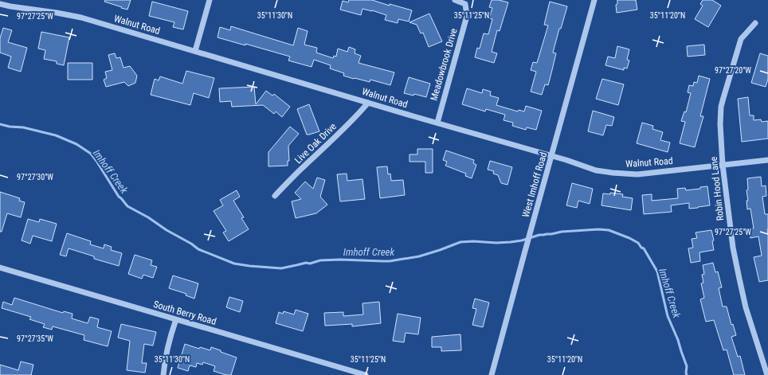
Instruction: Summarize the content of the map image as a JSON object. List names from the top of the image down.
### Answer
{
  "streets": {
    "street": [
      "Walnut Road",
      "Meadowbrook Drive",
      "Live Oak Drive",
      "West Imhoff Road",
      "Robin Hood Lane",
      "South Berry Road"
    ]
  },
  "crossings": [
    ["Walnut Road", "Meadowbrook Drive"],
    ["Walnut Road", "Live Oak Drive"],
    ["Walnut Road", "West Imhoff Road"],
    ["Walnut Road", "Robin Hood Lane"]
  ],
  "water": ["Imhoff Creek"],
  "coordinates": [
    "35°11'30\"N",
    "35°11'25\"N",
    "35°11'20\"N",
    "97°27'25\"W",
    "97°27'20\"W",
    "97°27'30\"W",
    "97°27'35\"W"
  ]
}
